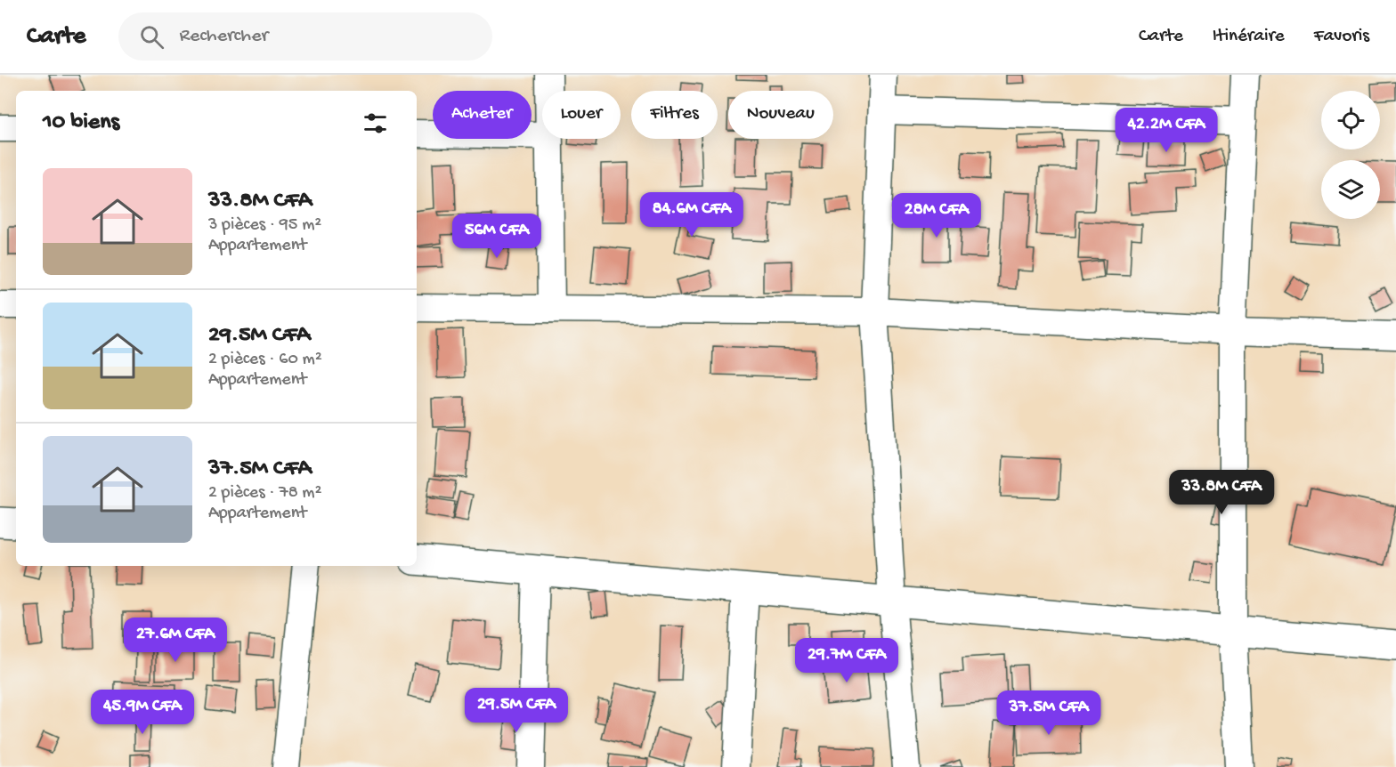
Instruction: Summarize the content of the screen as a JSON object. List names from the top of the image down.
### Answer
{
  "page": {
    "header": "Carte",
    "search": "Rechercher",
    "nav": ["Carte", "Itinéraire", "Favoris"],
    "chip": [
      "Acheter",
      "Louer",
      "Filtres",
      "Nouveau"
    ],
    "heading": "10 biens",
    "price": [
      "42.2M CFA",
      "84.6M CFA",
      "28M CFA",
      "56M CFA",
      "33.8M CFA",
      "27.6M CFA",
      "29.7M CFA",
      "29.5M CFA",
      "45.9M CFA",
      "37.5M CFA"
    ],
    "list": [
      {
        "name": "33.8M CFA",
        "note": "3 pièces · 95 m² · Appartement"
      },
      {
        "name": "29.5M CFA",
        "note": "2 pièces · 60 m² · Appartement"
      },
      {
        "name": "37.5M CFA",
        "note": "2 pièces · 78 m² · Appartement"
      }
    ]
  }
}
